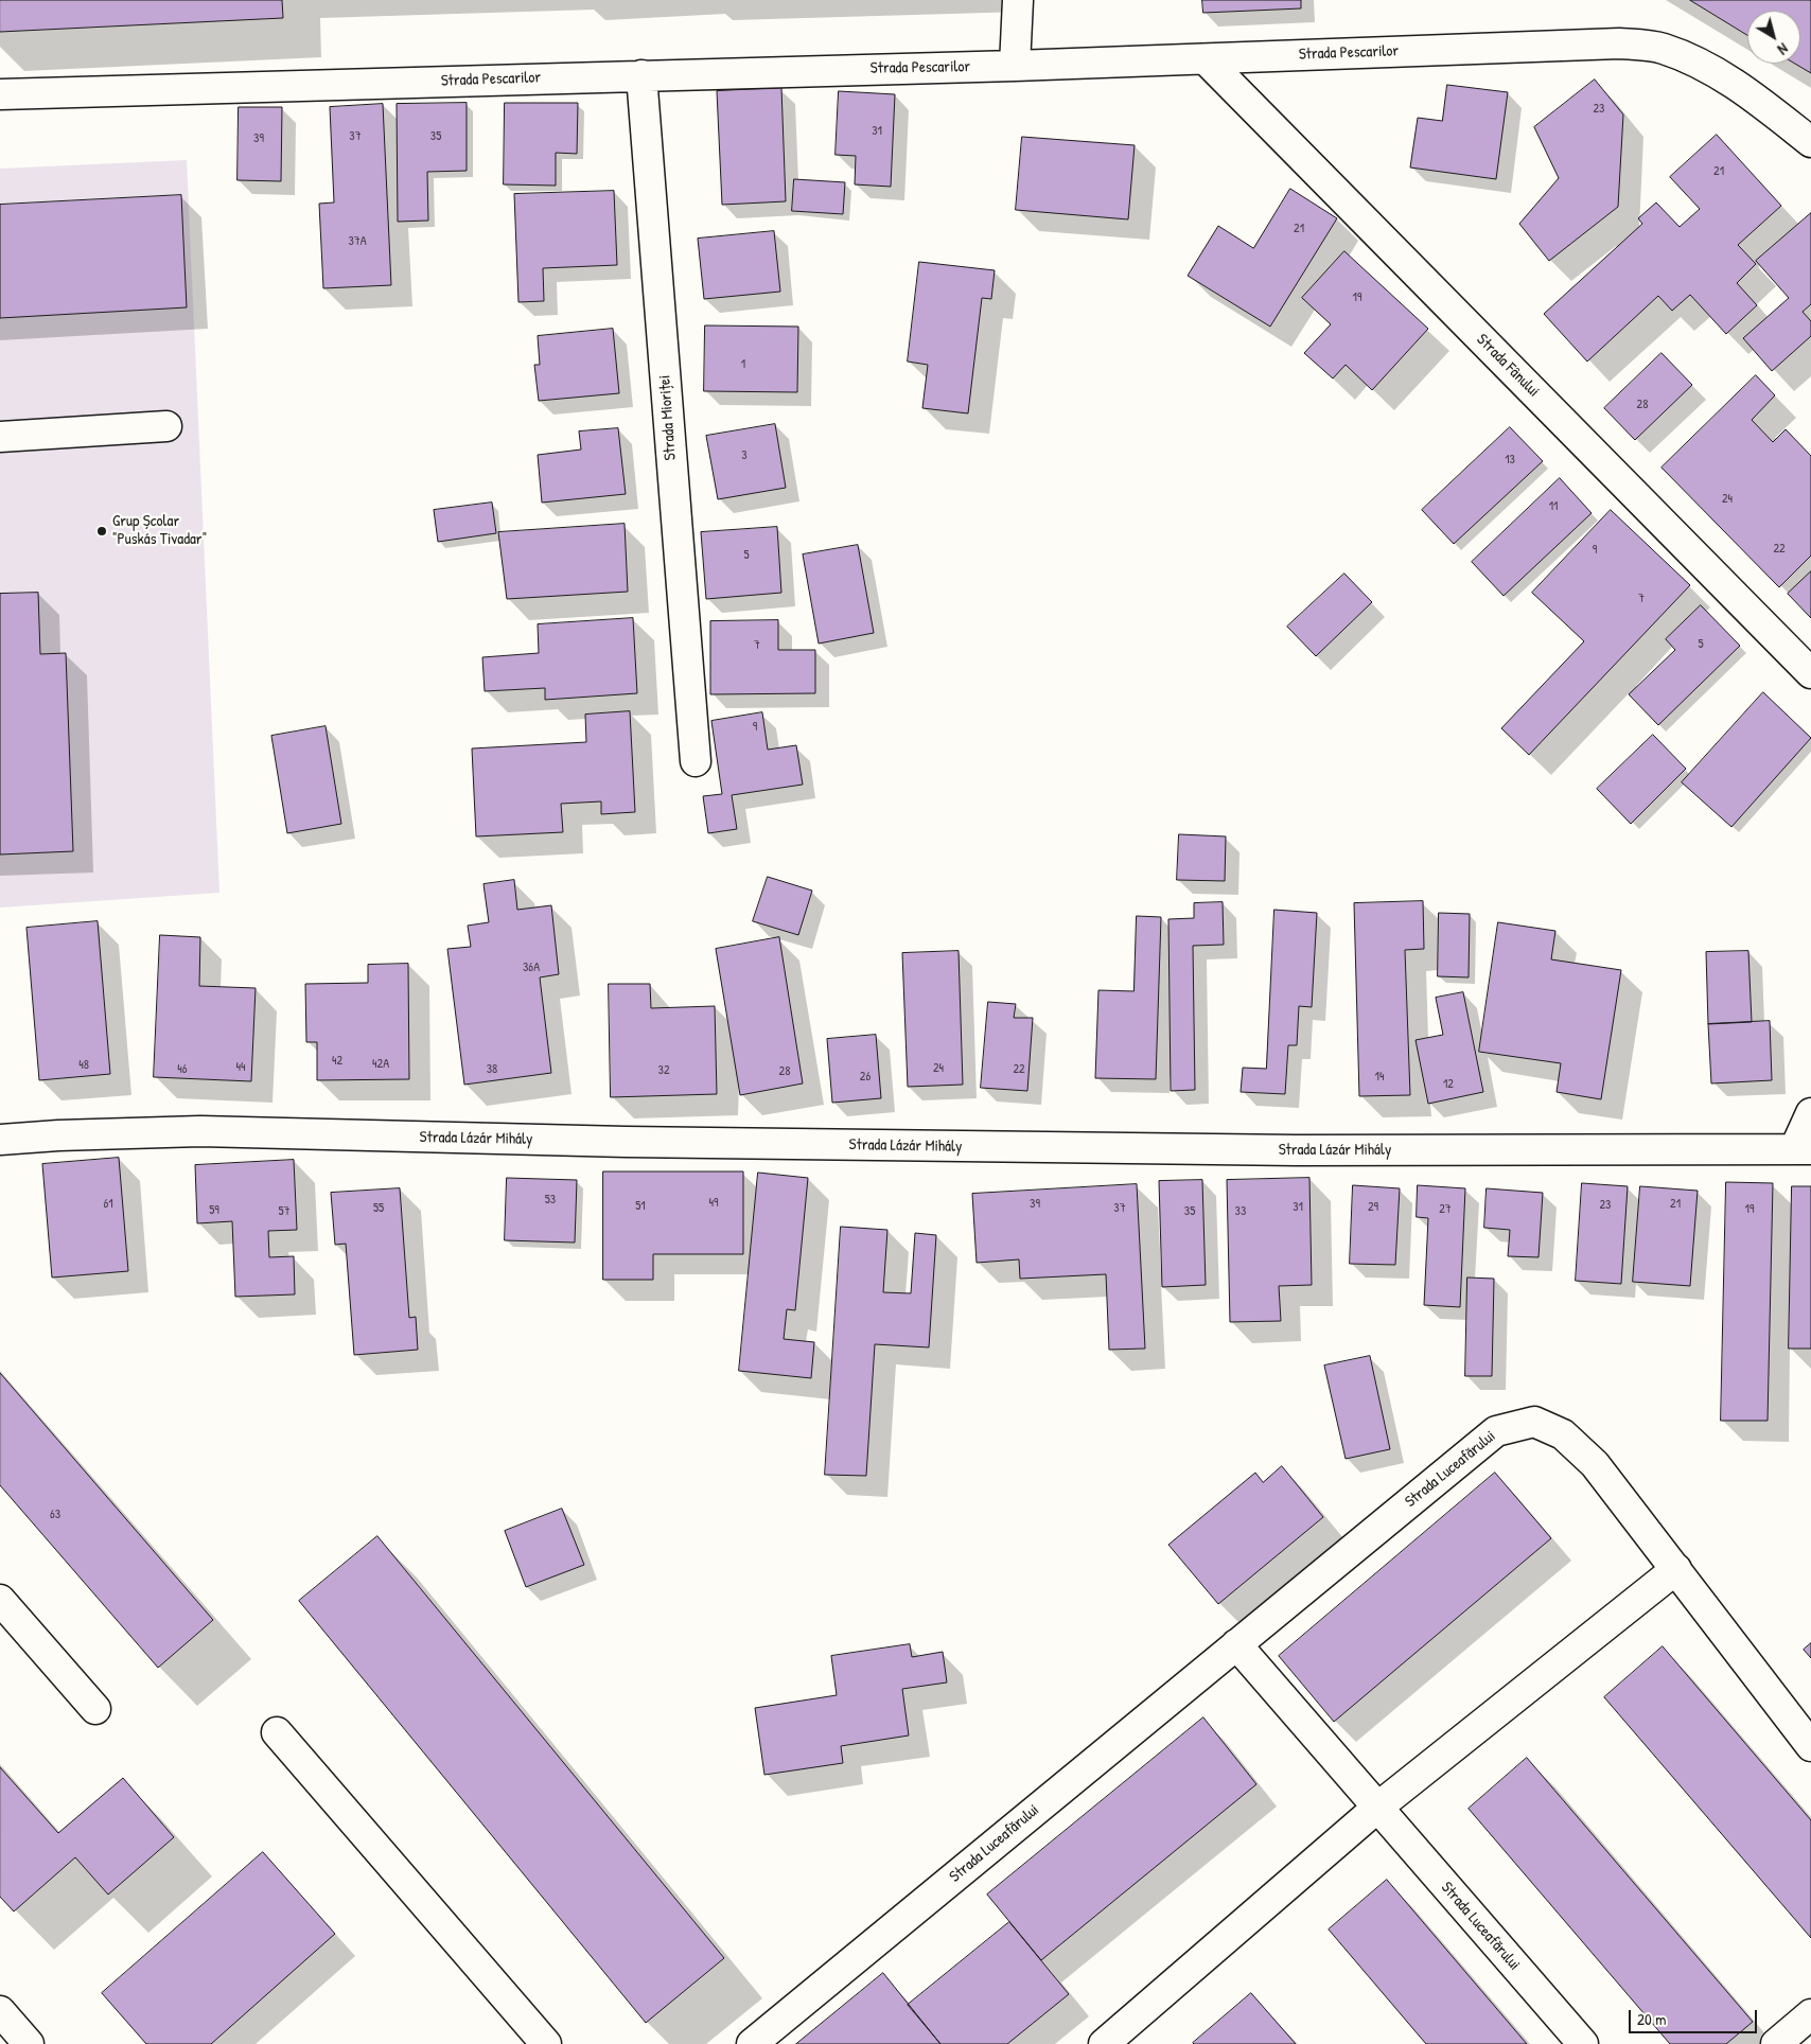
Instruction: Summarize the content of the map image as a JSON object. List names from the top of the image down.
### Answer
{
  "streets": {
    "street": [
      "Strada Pescarilor",
      "Strada Fânului",
      "Strada Mioriței",
      "Strada Lázár Mihály",
      "Strada Luceafărului"
    ]
  },
  "crossings": [
    ["Strada Pescarilor", "Strada Fânului"],
    ["Strada Pescarilor", "Strada Mioriței"]
  ],
  "places": ["Grup Școlar \"Puskás Tivadar\""],
  "house_numbers": [
    "23",
    "31",
    "37",
    "35",
    "39",
    "21",
    "21",
    "37A",
    "19",
    "1",
    "28",
    "3",
    "13",
    "24",
    "11",
    "22",
    "9",
    "5",
    "7",
    "5",
    "7",
    "9",
    "36A",
    "42",
    "42A",
    "48",
    "44",
    "24",
    "46",
    "38",
    "22",
    "32",
    "28",
    "26",
    "14",
    "12",
    "53",
    "49",
    "61",
    "39",
    "21",
    "23",
    "51",
    "31",
    "29",
    "55",
    "37",
    "27",
    "19",
    "59",
    "57",
    "35",
    "33",
    "63"
  ],
  "scale_bar": "20 m",
  "north": "bottom right"
}
